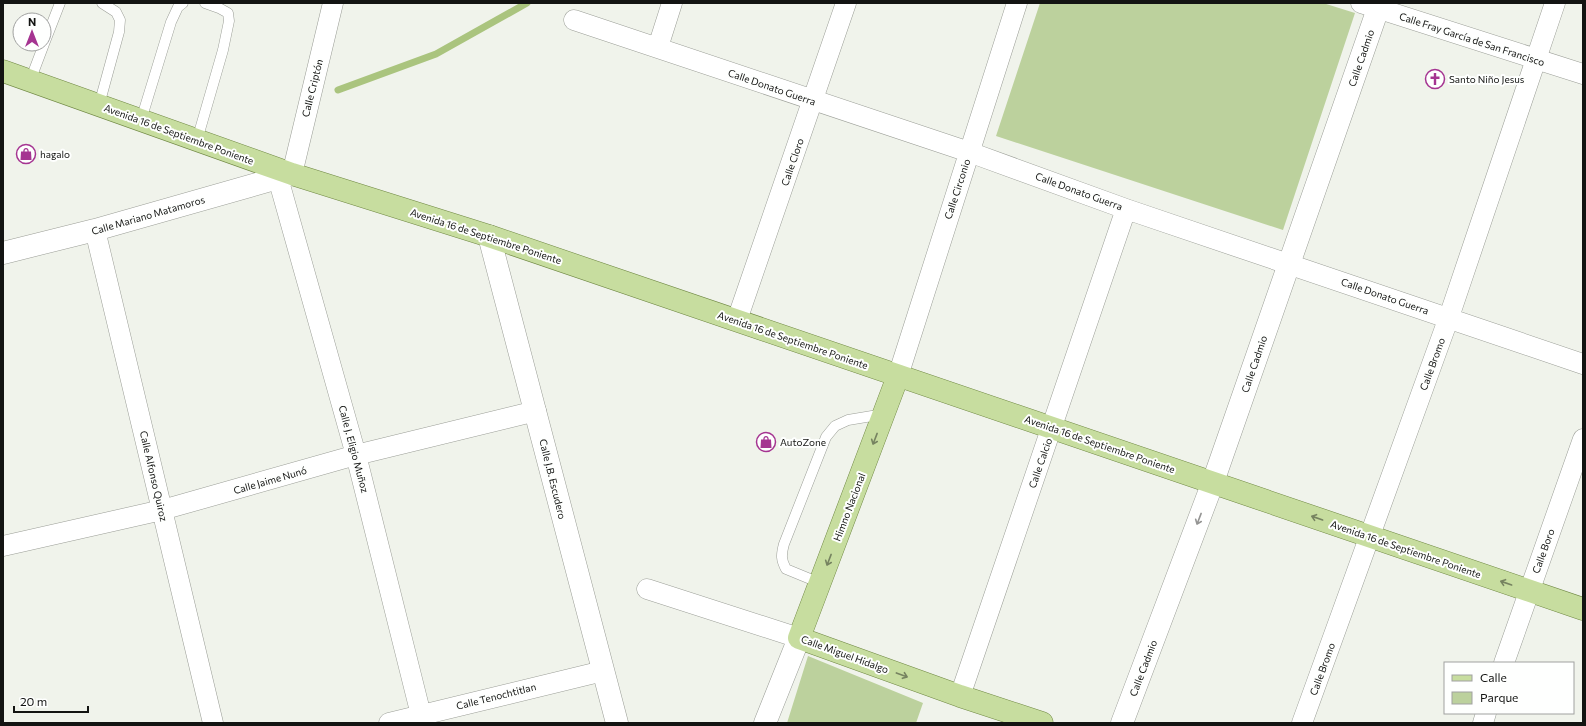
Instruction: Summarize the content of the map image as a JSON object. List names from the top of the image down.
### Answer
{
  "streets": {
    "main road": ["Avenida 16 de Septiembre Poniente", "Himno Nacional", "Calle Miguel Hidalgo"],
    "street": [
      "Calle Fray García de San Francisco",
      "Calle Cadmio",
      "Calle Donato Guerra",
      "Calle Criptón",
      "Calle Cloro",
      "Calle Circonio",
      "Calle Mariano Matamoros",
      "Calle Bromo",
      "Calle J. Eligio Muñoz",
      "Calle Calcio",
      "Calle Alfonso Quiroz",
      "Calle J.B. Escudero",
      "Calle Jaime Nunó",
      "Calle Boro",
      "Calle Tenochtitlan"
    ]
  },
  "crossings": [
    ["Calle Fray García de San Francisco", "Calle Cadmio"],
    ["Calle Fray García de San Francisco", "Calle Bromo"],
    ["Calle Cadmio", "Calle Donato Guerra"],
    ["Calle Cadmio", "Avenida 16 de Septiembre Poniente"],
    ["Calle Donato Guerra", "Calle Cloro"],
    ["Calle Donato Guerra", "Calle Circonio"],
    ["Calle Donato Guerra", "Calle Bromo"],
    ["Calle Donato Guerra", "Calle Calcio"],
    ["Calle Criptón", "Avenida 16 de Septiembre Poniente"],
    ["Calle Criptón", "Calle Mariano Matamoros"],
    ["Calle Criptón", "Calle J. Eligio Muñoz"],
    ["Avenida 16 de Septiembre Poniente", "Calle Cloro"],
    ["Avenida 16 de Septiembre Poniente", "Calle Circonio"],
    ["Avenida 16 de Septiembre Poniente", "Calle Mariano Matamoros"],
    ["Avenida 16 de Septiembre Poniente", "Calle Bromo"],
    ["Avenida 16 de Septiembre Poniente", "Calle J. Eligio Muñoz"],
    ["Avenida 16 de Septiembre Poniente", "Calle Calcio"],
    ["Avenida 16 de Septiembre Poniente", "Calle J.B. Escudero"],
    ["Avenida 16 de Septiembre Poniente", "Himno Nacional"],
    ["Avenida 16 de Septiembre Poniente", "Calle Boro"],
    ["Calle Circonio", "Himno Nacional"],
    ["Calle Mariano Matamoros", "Calle J. Eligio Muñoz"],
    ["Calle Mariano Matamoros", "Calle Alfonso Quiroz"],
    ["Calle J. Eligio Muñoz", "Calle Jaime Nunó"],
    ["Calle J. Eligio Muñoz", "Calle Tenochtitlan"],
    ["Calle Calcio", "Calle Miguel Hidalgo"],
    ["Calle Alfonso Quiroz", "Calle Jaime Nunó"],
    ["Calle J.B. Escudero", "Calle Jaime Nunó"],
    ["Calle J.B. Escudero", "Calle Tenochtitlan"],
    ["Himno Nacional", "Calle Miguel Hidalgo"]
  ],
  "one_way": ["Himno Nacional", "Calle Miguel Hidalgo"],
  "places": {
    "church": ["Santo Niño Jesus"],
    "shop": ["hagalo", "AutoZone"]
  },
  "legend": ["Calle", "Parque"],
  "scale_bar": "20 m",
  "north": "top"
}
